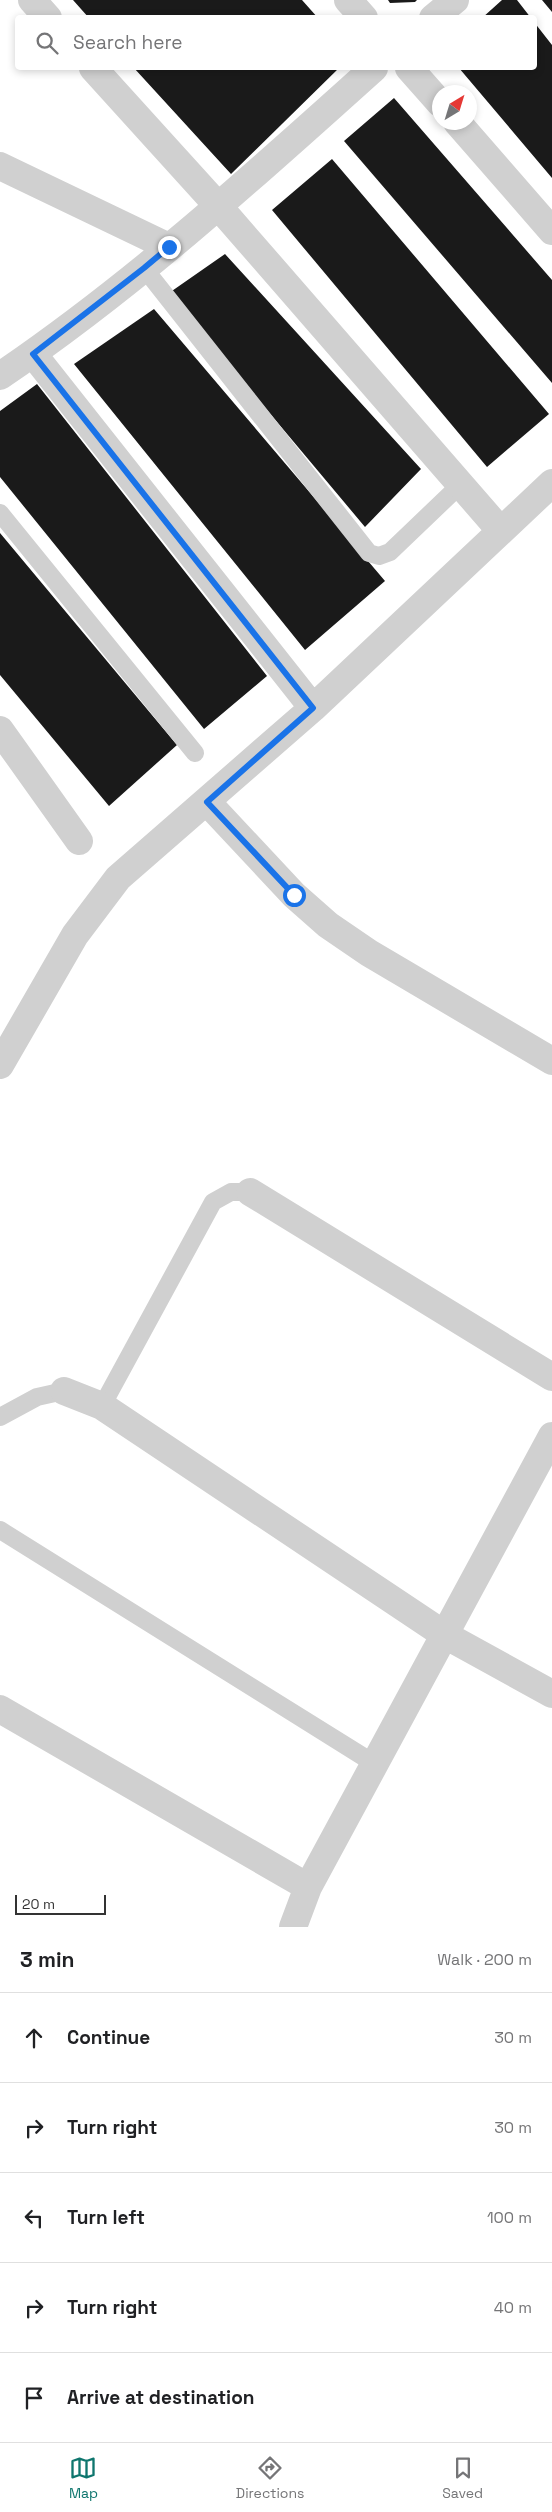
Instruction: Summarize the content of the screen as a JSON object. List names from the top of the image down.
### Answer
{
  "scale_bar": "20 m",
  "north": "top right",
  "page": {
    "search": "Search here",
    "scale": "20 m",
    "heading": ["3 min", "Walk · 200 m"],
    "list": [
      ["Continue", "30 m"],
      ["Turn right", "30 m"],
      ["Turn left", "100 m"],
      ["Turn right", "40 m"],
      "Arrive at destination"
    ],
    "nav": ["Map", "Directions", "Saved"]
  }
}
